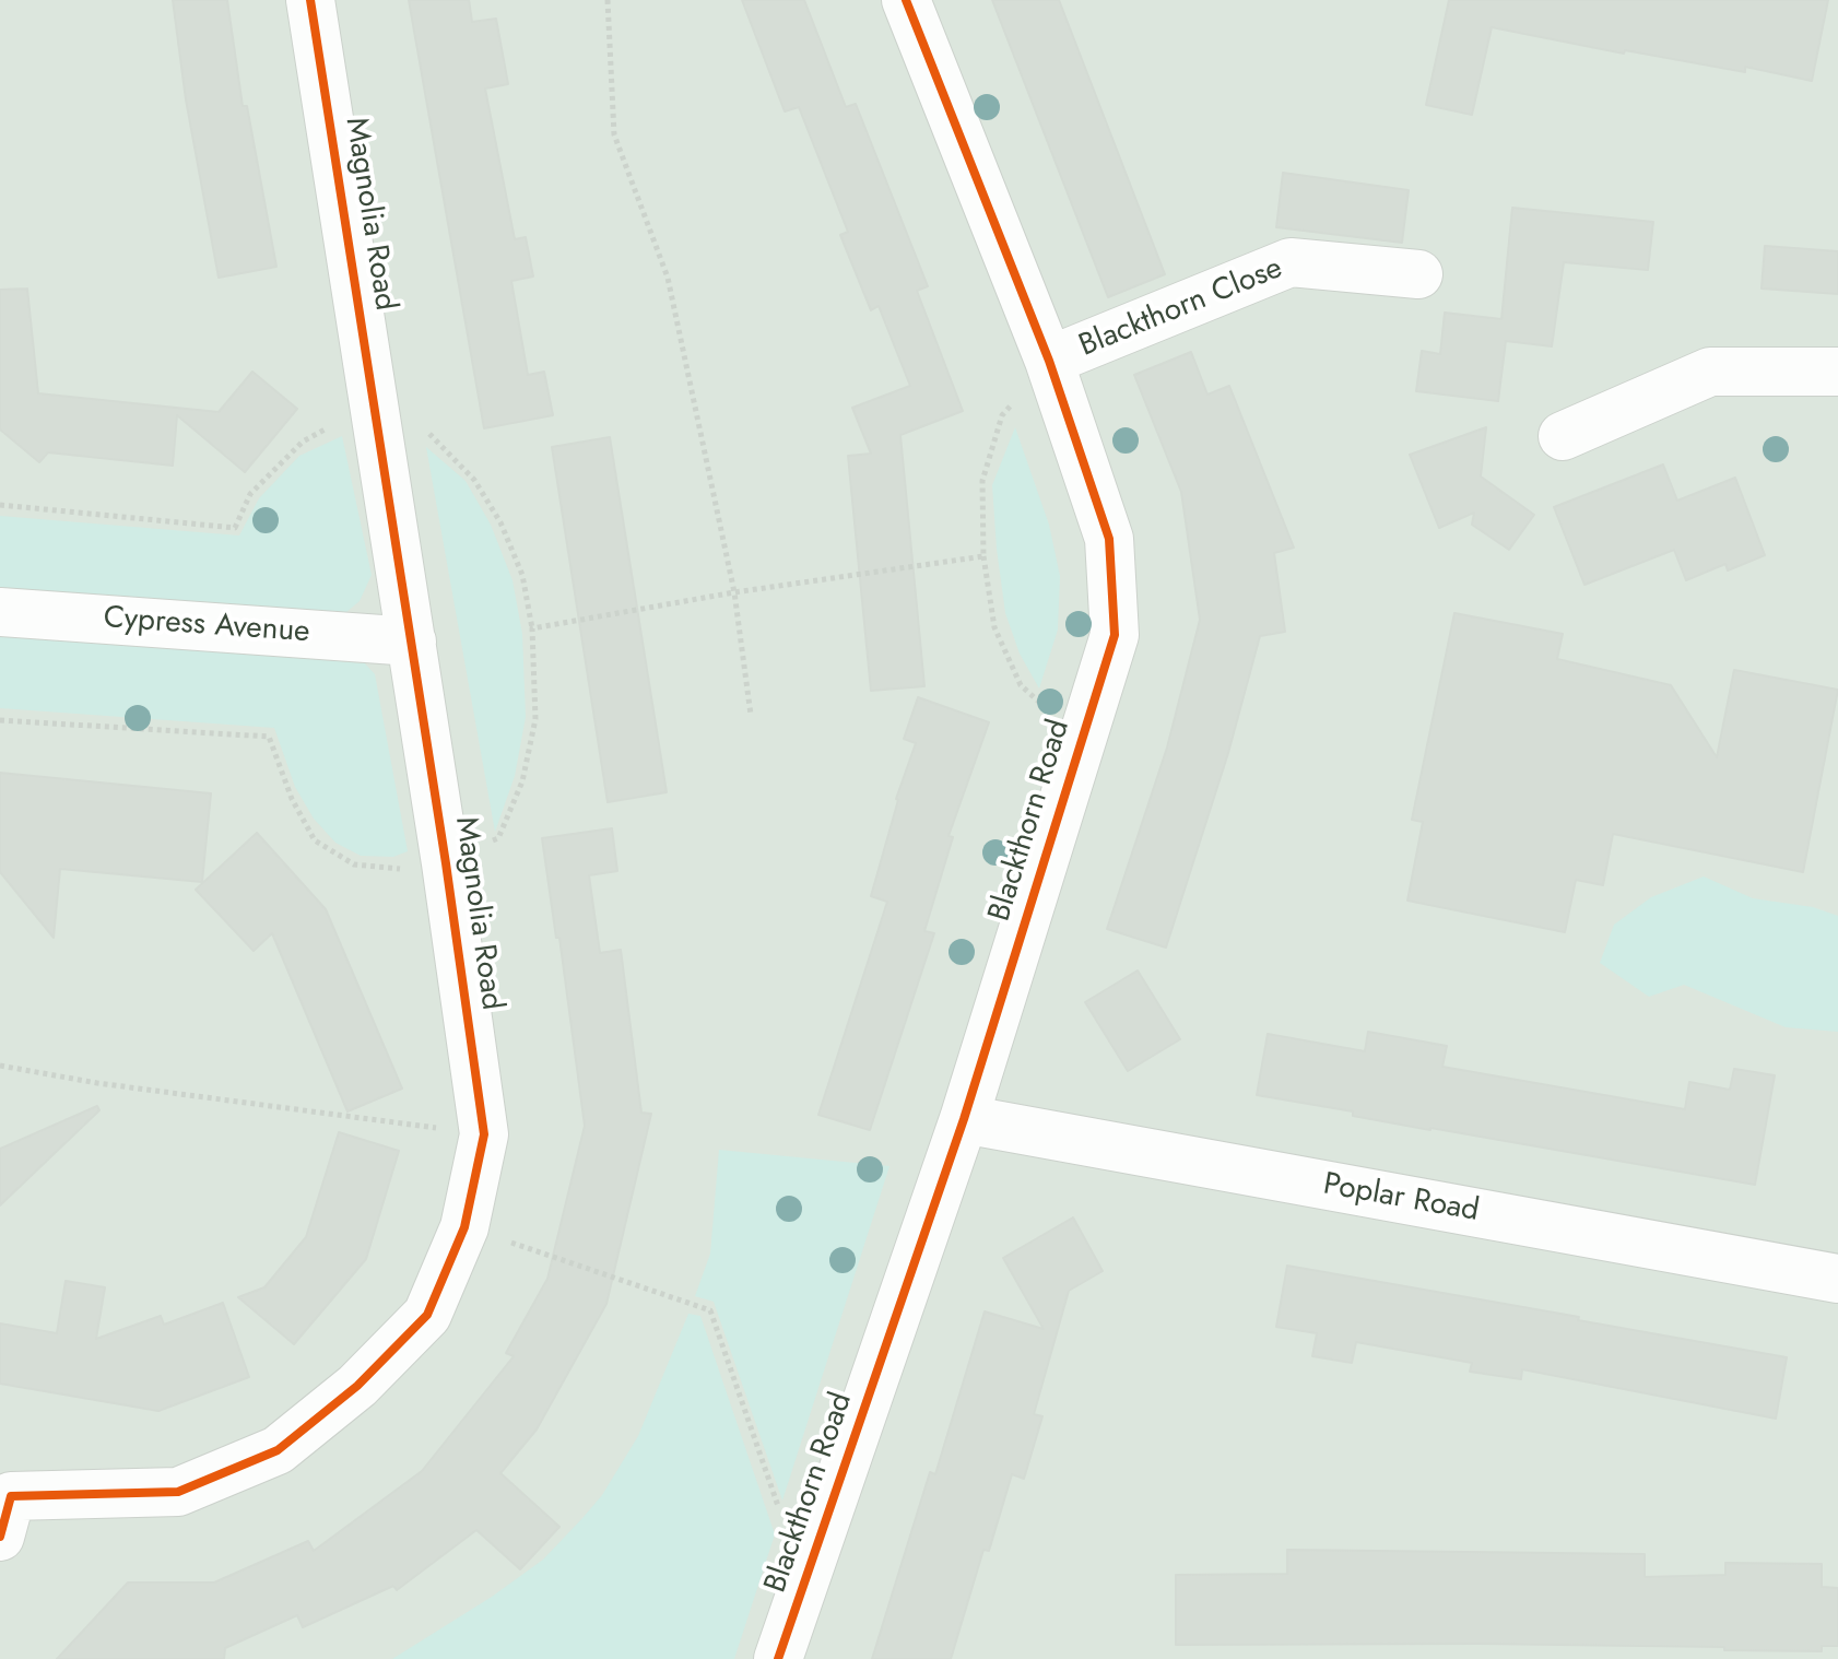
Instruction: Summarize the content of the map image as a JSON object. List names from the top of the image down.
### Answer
{
  "streets": {
    "street": [
      "Magnolia Road",
      "Blackthorn Close",
      "Cypress Avenue",
      "Blackthorn Road",
      "Poplar Road"
    ]
  },
  "crossings": [
    ["Magnolia Road", "Cypress Avenue"],
    ["Blackthorn Close", "Blackthorn Road"],
    ["Blackthorn Road", "Poplar Road"]
  ]
}
